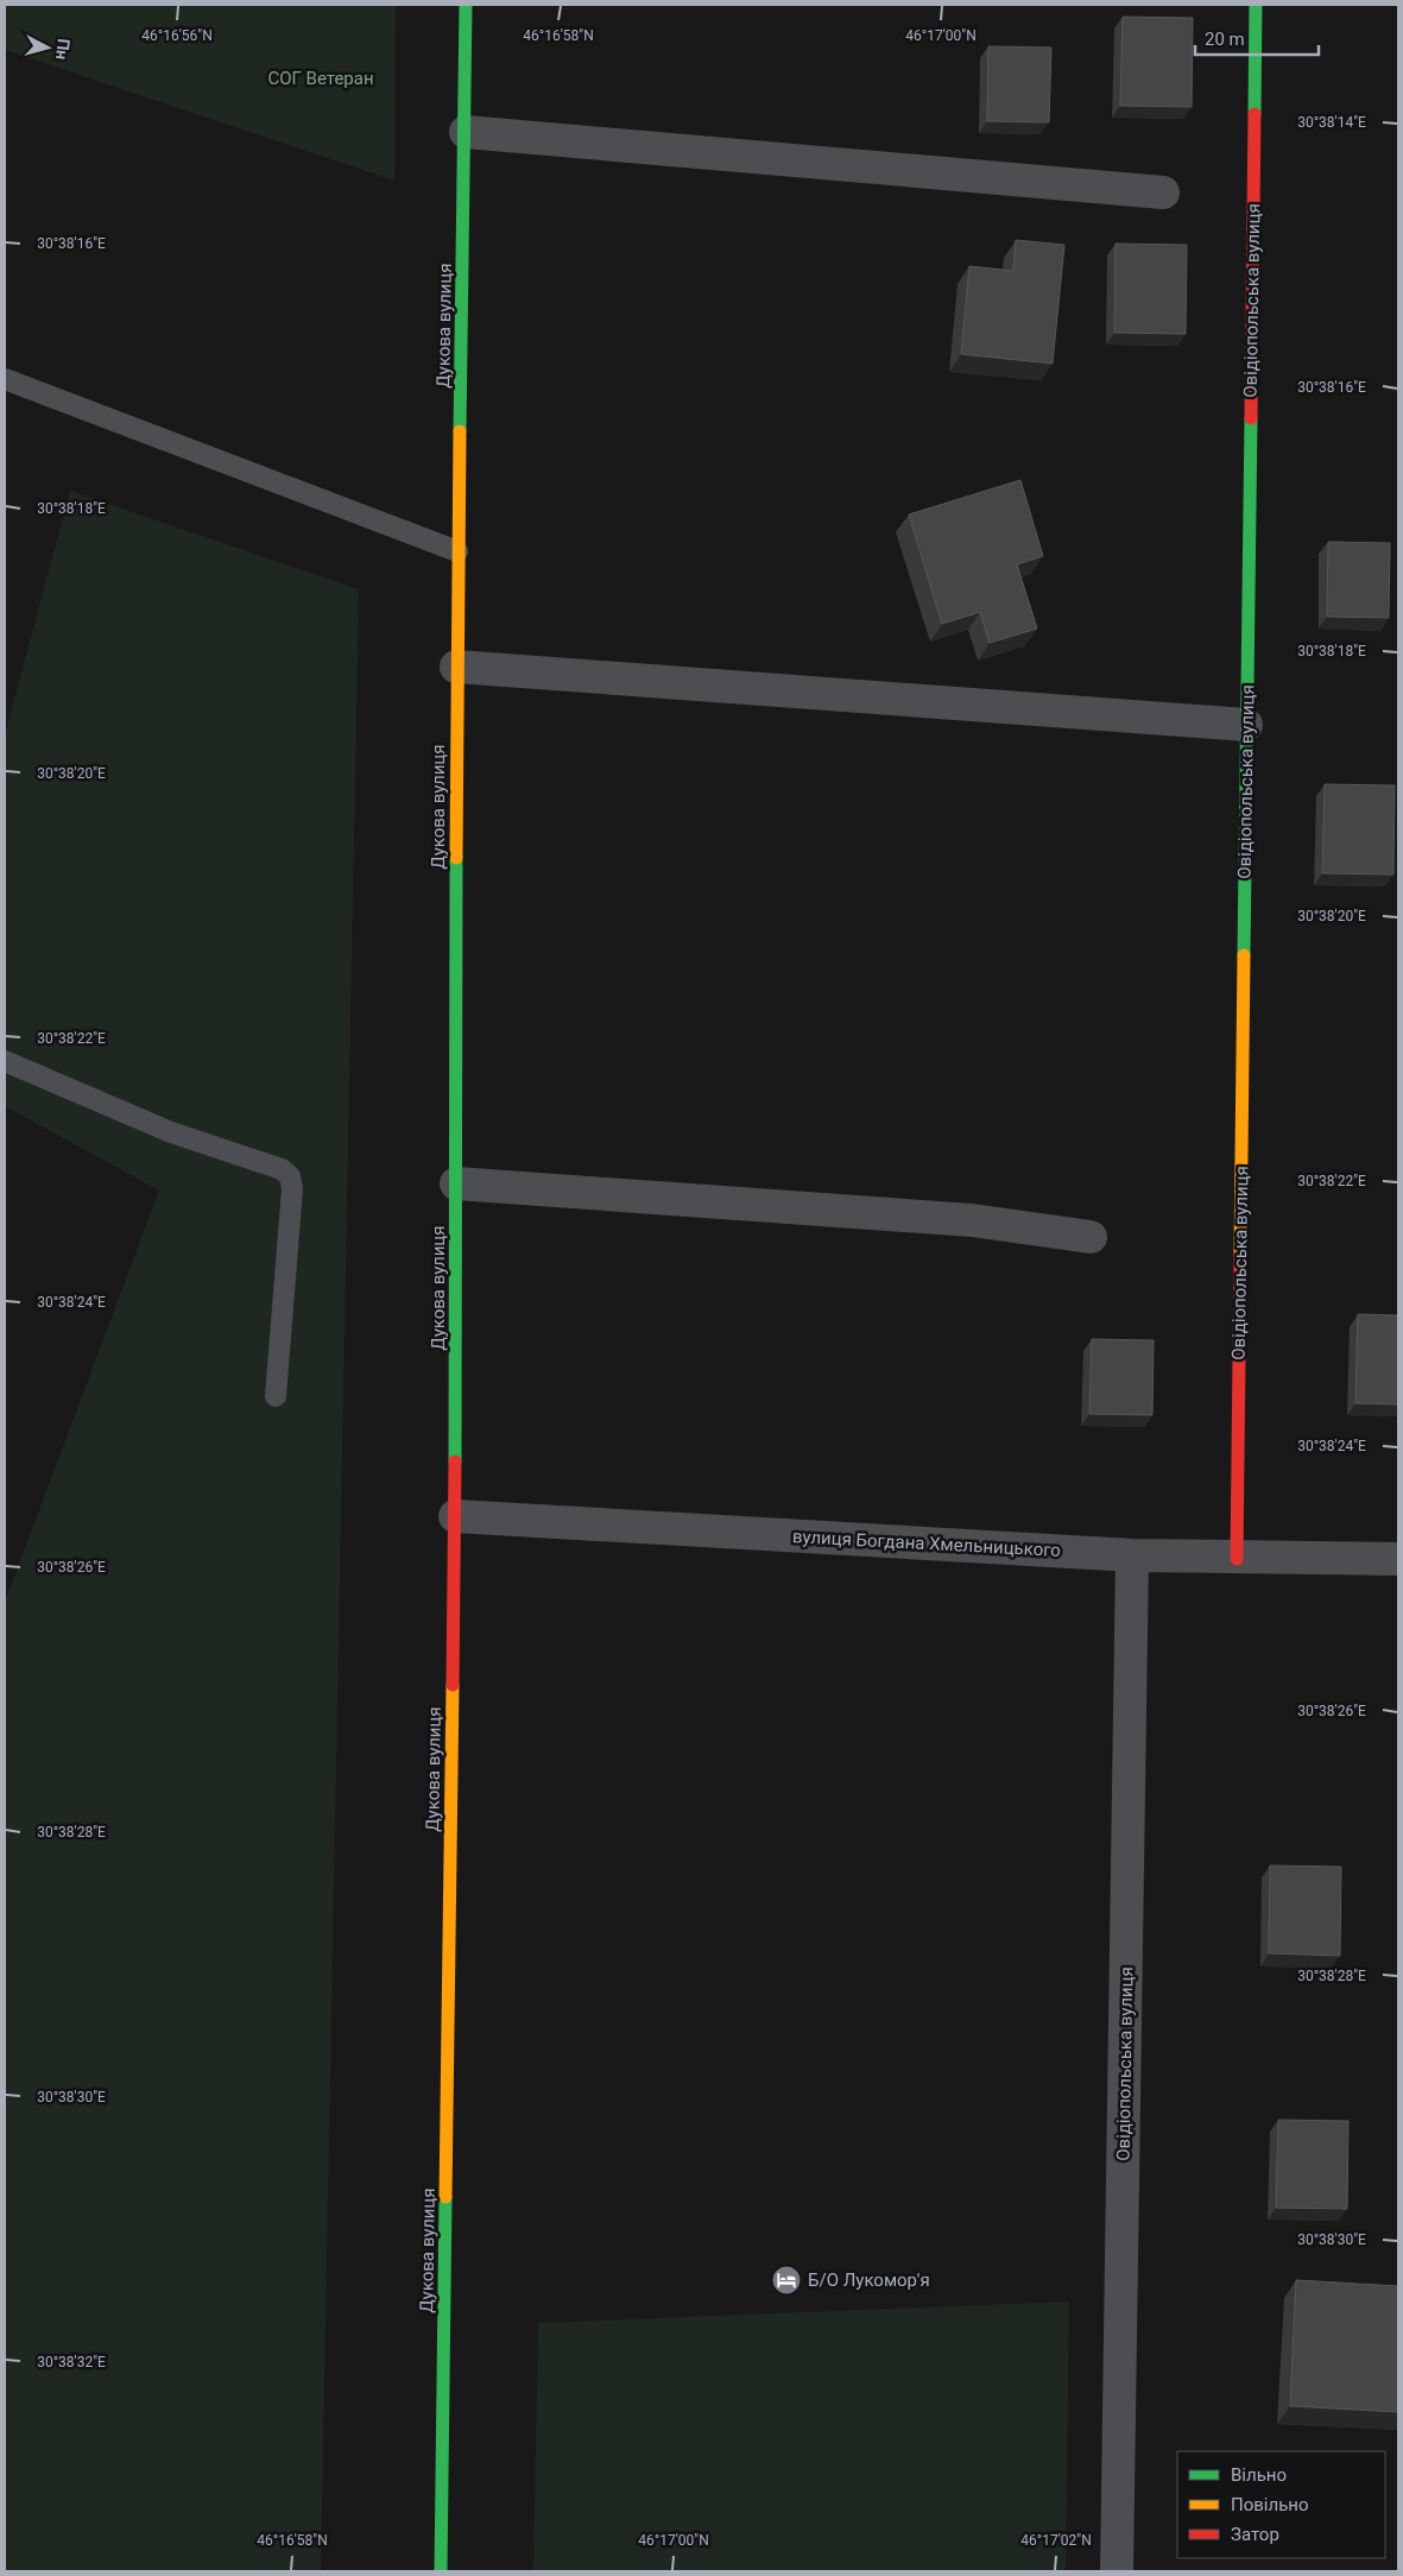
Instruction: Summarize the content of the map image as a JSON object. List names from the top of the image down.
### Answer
{
  "streets": {
    "street": ["Овідіопольська вулиця", "Дукова вулиця", "вулиця Богдана Хмельницького"]
  },
  "crossings": [
    ["Овідіопольська вулиця", "вулиця Богдана Хмельницького"],
    ["Дукова вулиця", "вулиця Богдана Хмельницького"]
  ],
  "parks": ["СОГ Ветеран"],
  "places": {
    "hotel": ["Б/О Лукомор'я"]
  },
  "legend": ["Вільно", "Повільно", "Затор"],
  "scale_bar": "20 m",
  "north": "right",
  "coordinates": [
    "46°16'56\"N",
    "46°16'58\"N",
    "46°17'00\"N",
    "30°38'14\"E",
    "30°38'16\"E",
    "30°38'18\"E",
    "30°38'20\"E",
    "30°38'22\"E",
    "30°38'24\"E",
    "30°38'26\"E",
    "30°38'28\"E",
    "30°38'30\"E",
    "30°38'32\"E",
    "46°17'02\"N"
  ]
}
